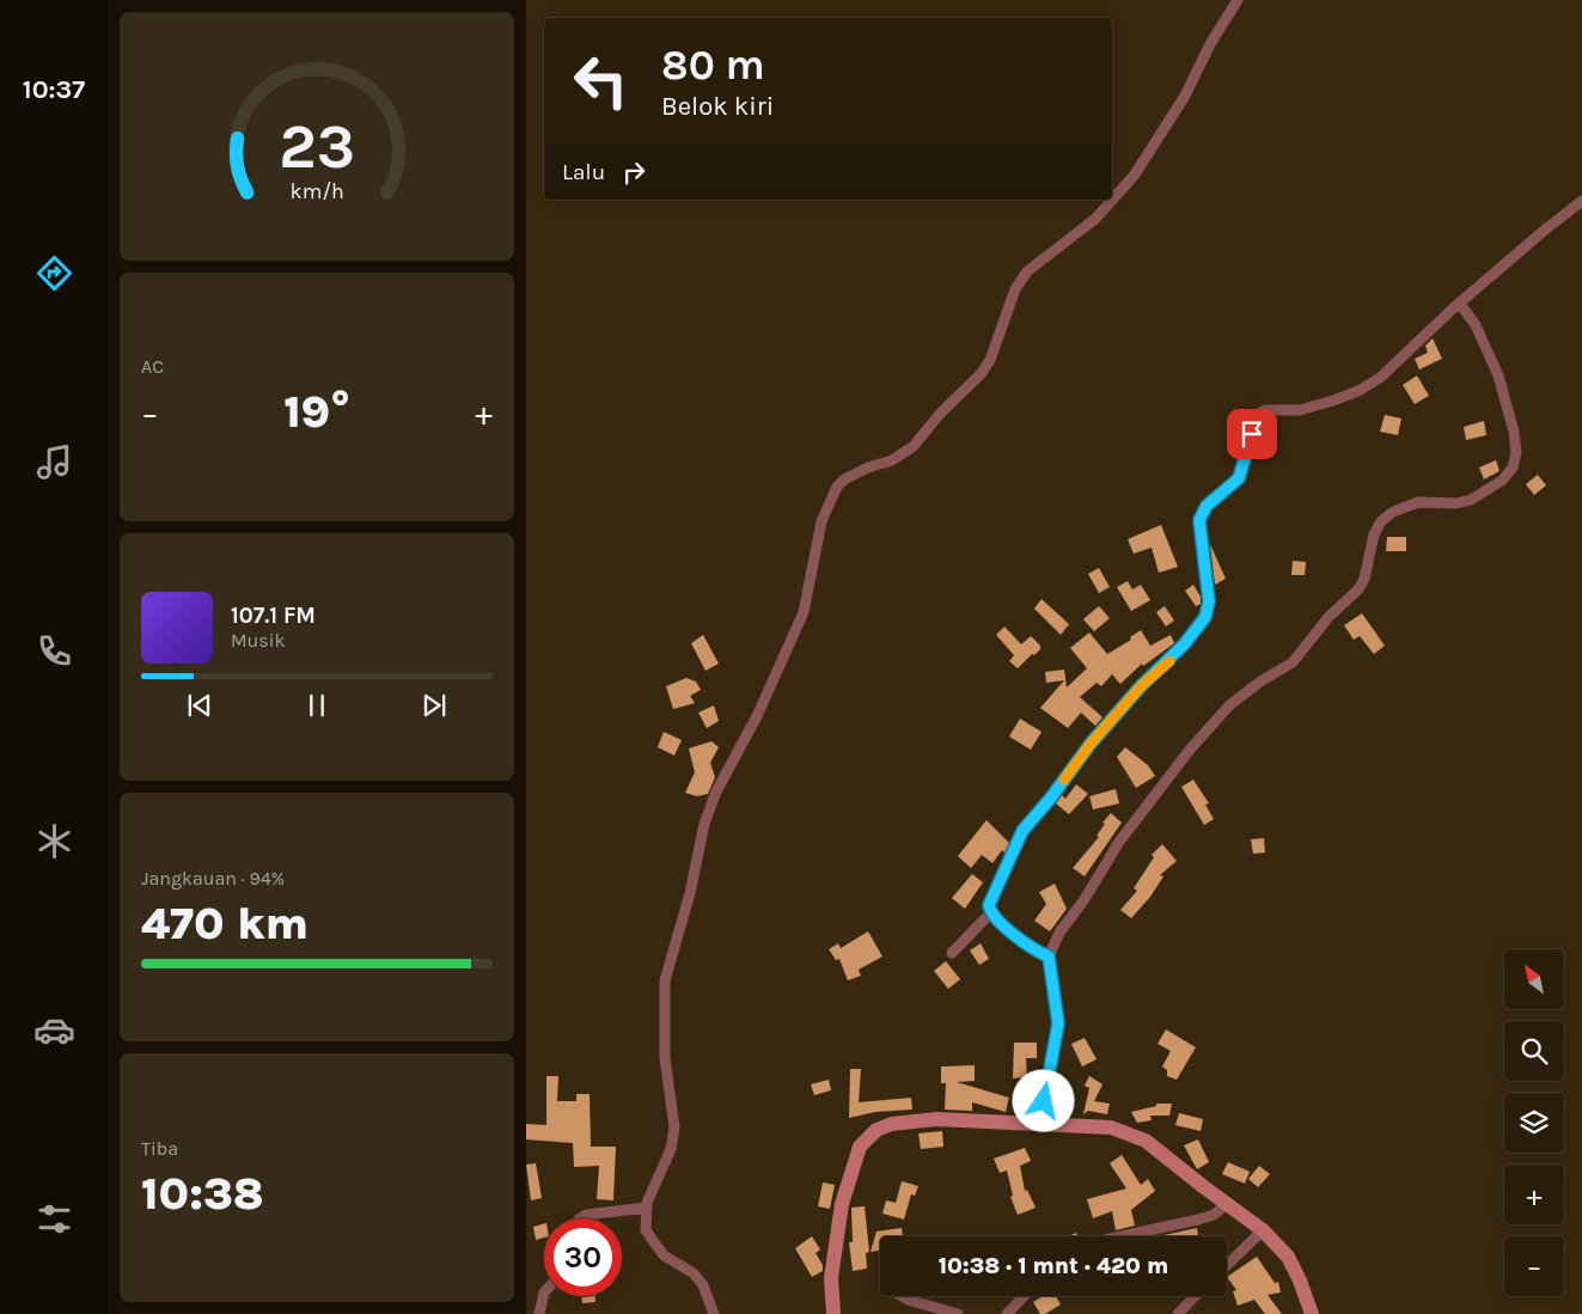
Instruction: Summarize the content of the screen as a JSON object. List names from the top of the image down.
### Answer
{
  "north": "top left",
  "page": {
    "tabs": "10:37",
    "turn": ["80 m", "Belok kiri"],
    "then": "Lalu",
    "tile": [
      "AC",
      ["Jangkauan · 94%", "470 km"],
      ["Tiba", "10:38"]
    ],
    "heat": ["−", "19°", "+"],
    "song": ["107.1 FM", "Musik"],
    "map_buttons": ["+", "−"],
    "limit": "30",
    "trip": "10:38 · 1 mnt · 420 m",
    "gauge": ["23", "km/h"]
  }
}
